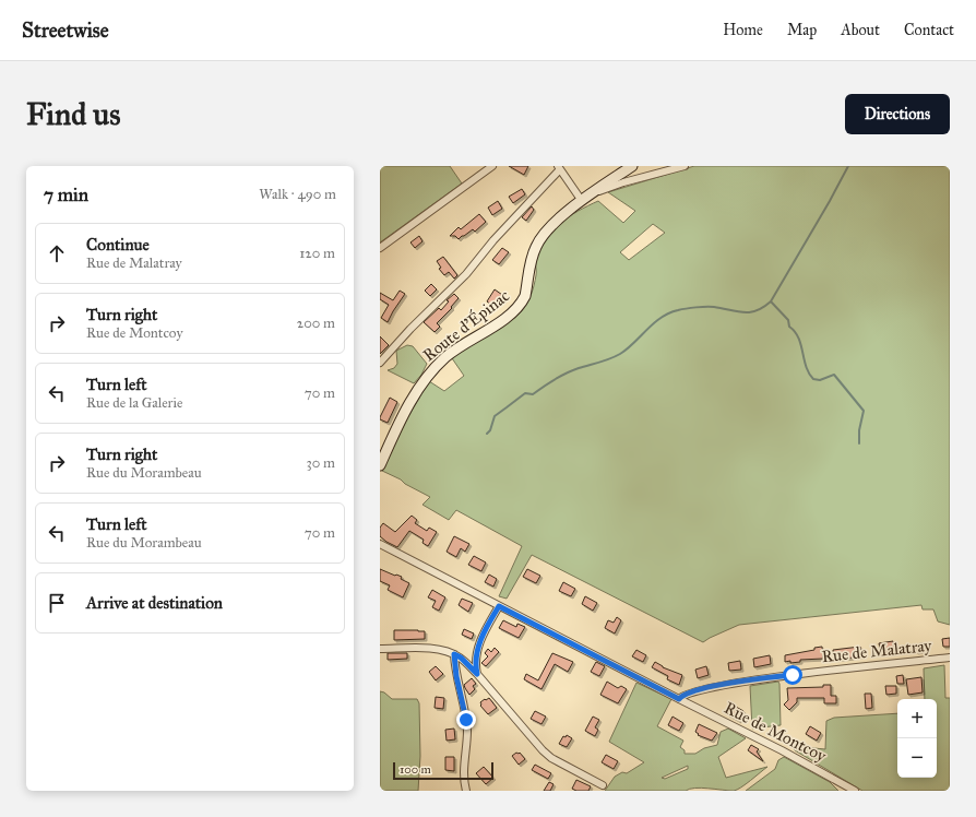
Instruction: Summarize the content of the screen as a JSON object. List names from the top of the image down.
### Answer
{
  "streets": {
    "main road": ["Route d'Épinac"],
    "street": ["Rue de Malatray", "Rue de Montcoy"]
  },
  "crossings": [
    ["Rue de Malatray", "Rue de Montcoy"]
  ],
  "scale_bar": "100 m",
  "page": {
    "header": "Streetwise",
    "nav": [
      "Home",
      "Map",
      "About",
      "Contact"
    ],
    "buttons": "Directions",
    "title": "Find us",
    "heading": ["7 min", "Walk · 490 m"],
    "list": [
      ["Continue", "Rue de Malatray", "120 m"],
      ["Turn right", "Rue de Montcoy", "200 m"],
      ["Turn left", "Rue de la Galerie", "70 m"],
      ["Turn right", "Rue du Morambeau", "30 m"],
      ["Turn left", "Rue du Morambeau", "70 m"],
      "Arrive at destination"
    ],
    "map_buttons": ["+", "−"],
    "scale": "100 m"
  }
}
